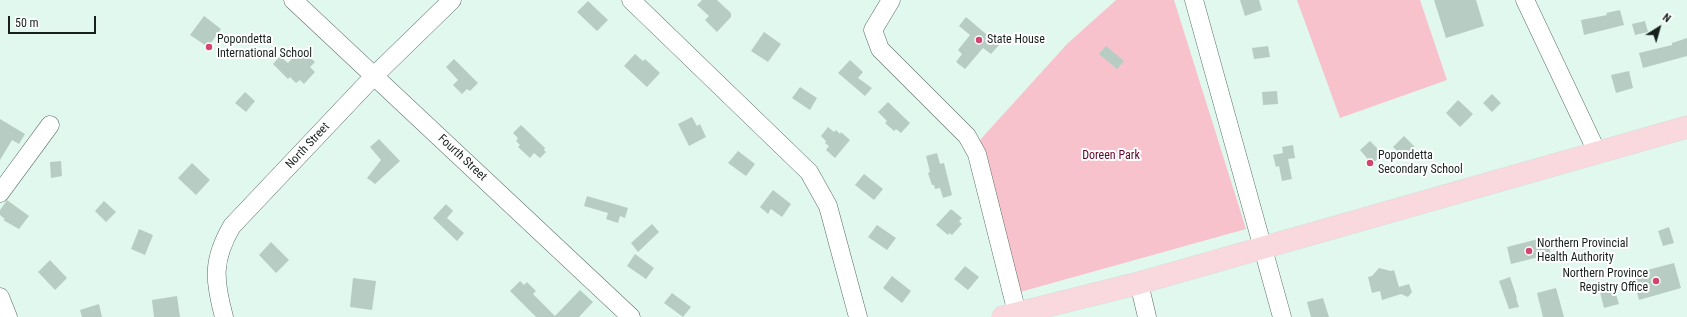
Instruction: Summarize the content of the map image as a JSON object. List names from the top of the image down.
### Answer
{
  "streets": {
    "street": ["North Street", "Fourth Street"]
  },
  "crossings": [
    ["North Street", "Fourth Street"]
  ],
  "parks": ["Doreen Park"],
  "places": [
    "State House",
    "Popondetta International School",
    "Popondetta Secondary School",
    "Northern Provincial Health Authority",
    "Northern Province Registry Office"
  ],
  "scale_bar": "50 m",
  "north": "top right"
}
